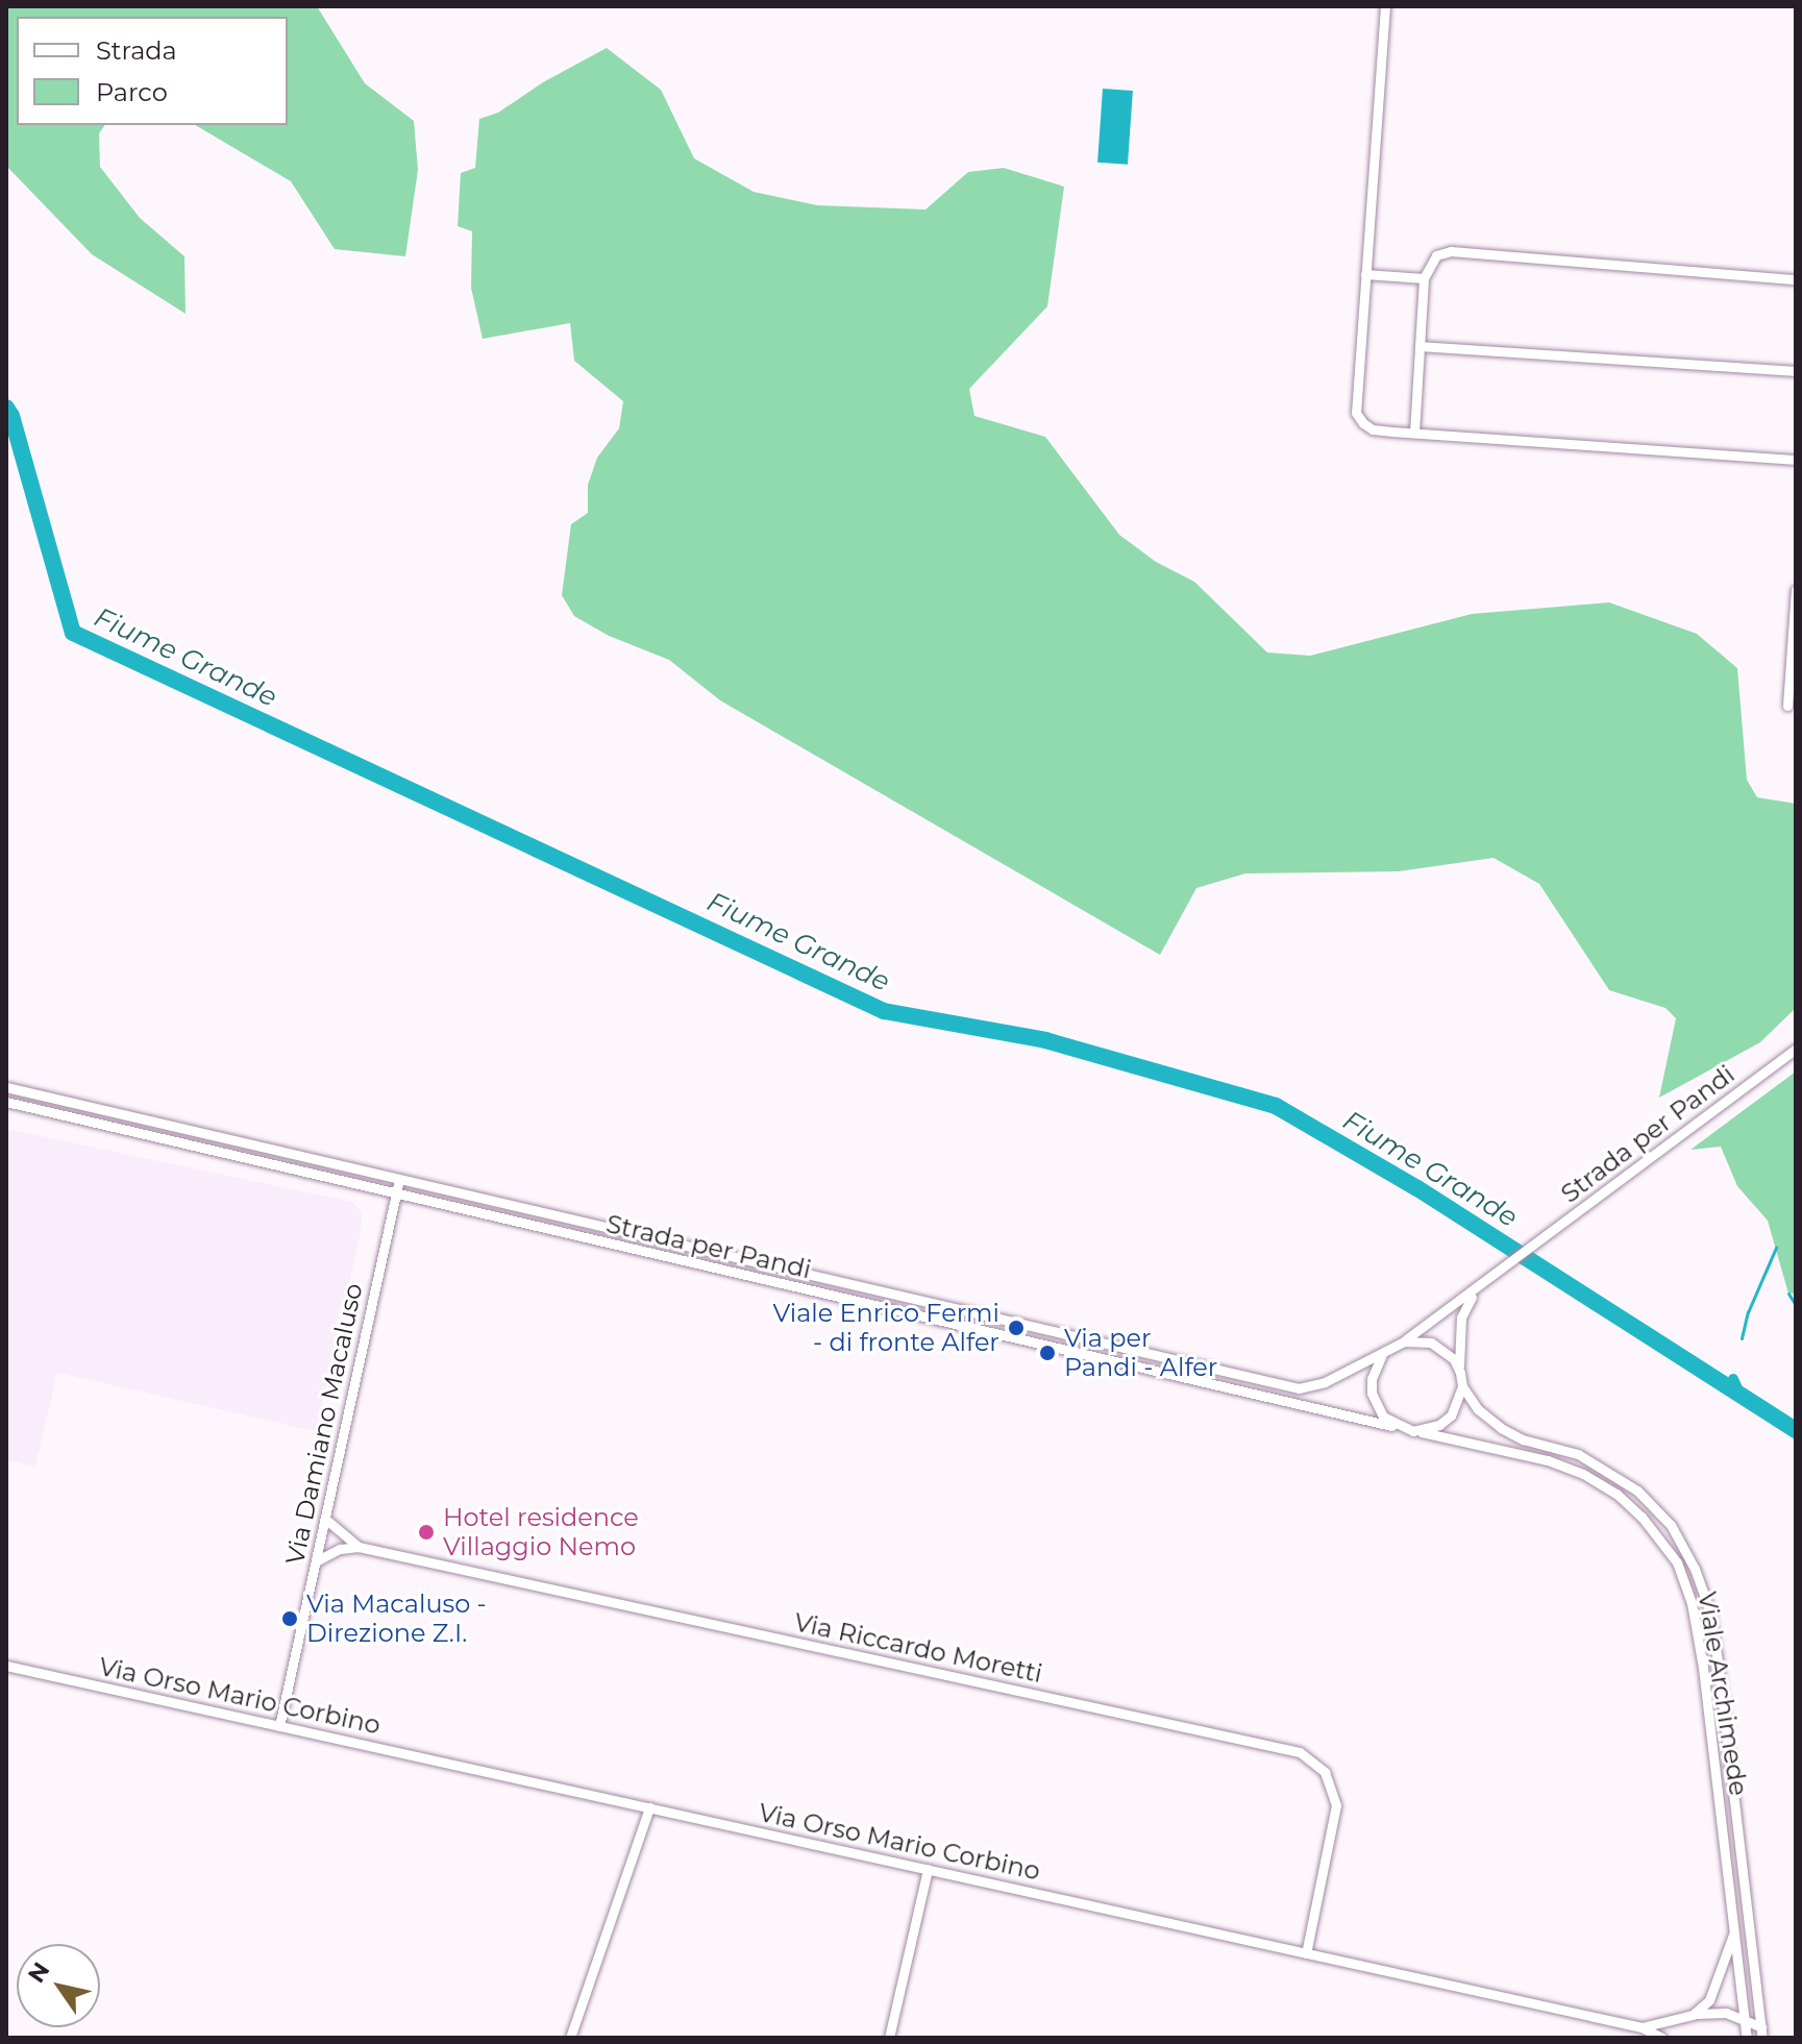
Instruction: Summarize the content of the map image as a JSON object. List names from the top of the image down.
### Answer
{
  "streets": {
    "street": [
      "Strada per Pandi",
      "Via Damiano Macaluso",
      "Via Riccardo Moretti",
      "Viale Archimede",
      "Via Orso Mario Corbino"
    ]
  },
  "crossings": [
    ["Strada per Pandi", "Via Damiano Macaluso"],
    ["Strada per Pandi", "Viale Archimede"],
    ["Via Damiano Macaluso", "Via Riccardo Moretti"],
    ["Via Damiano Macaluso", "Via Orso Mario Corbino"],
    ["Via Riccardo Moretti", "Via Orso Mario Corbino"],
    ["Viale Archimede", "Via Orso Mario Corbino"]
  ],
  "water": ["Fiume Grande"],
  "places": [
    "Viale Enrico Fermi - di fronte Alfer",
    "Via per Pandi - Alfer",
    "Hotel residence Villaggio Nemo",
    "Via Macaluso - Direzione Z.I."
  ],
  "legend": ["Strada", "Parco"],
  "north": "top left"
}
